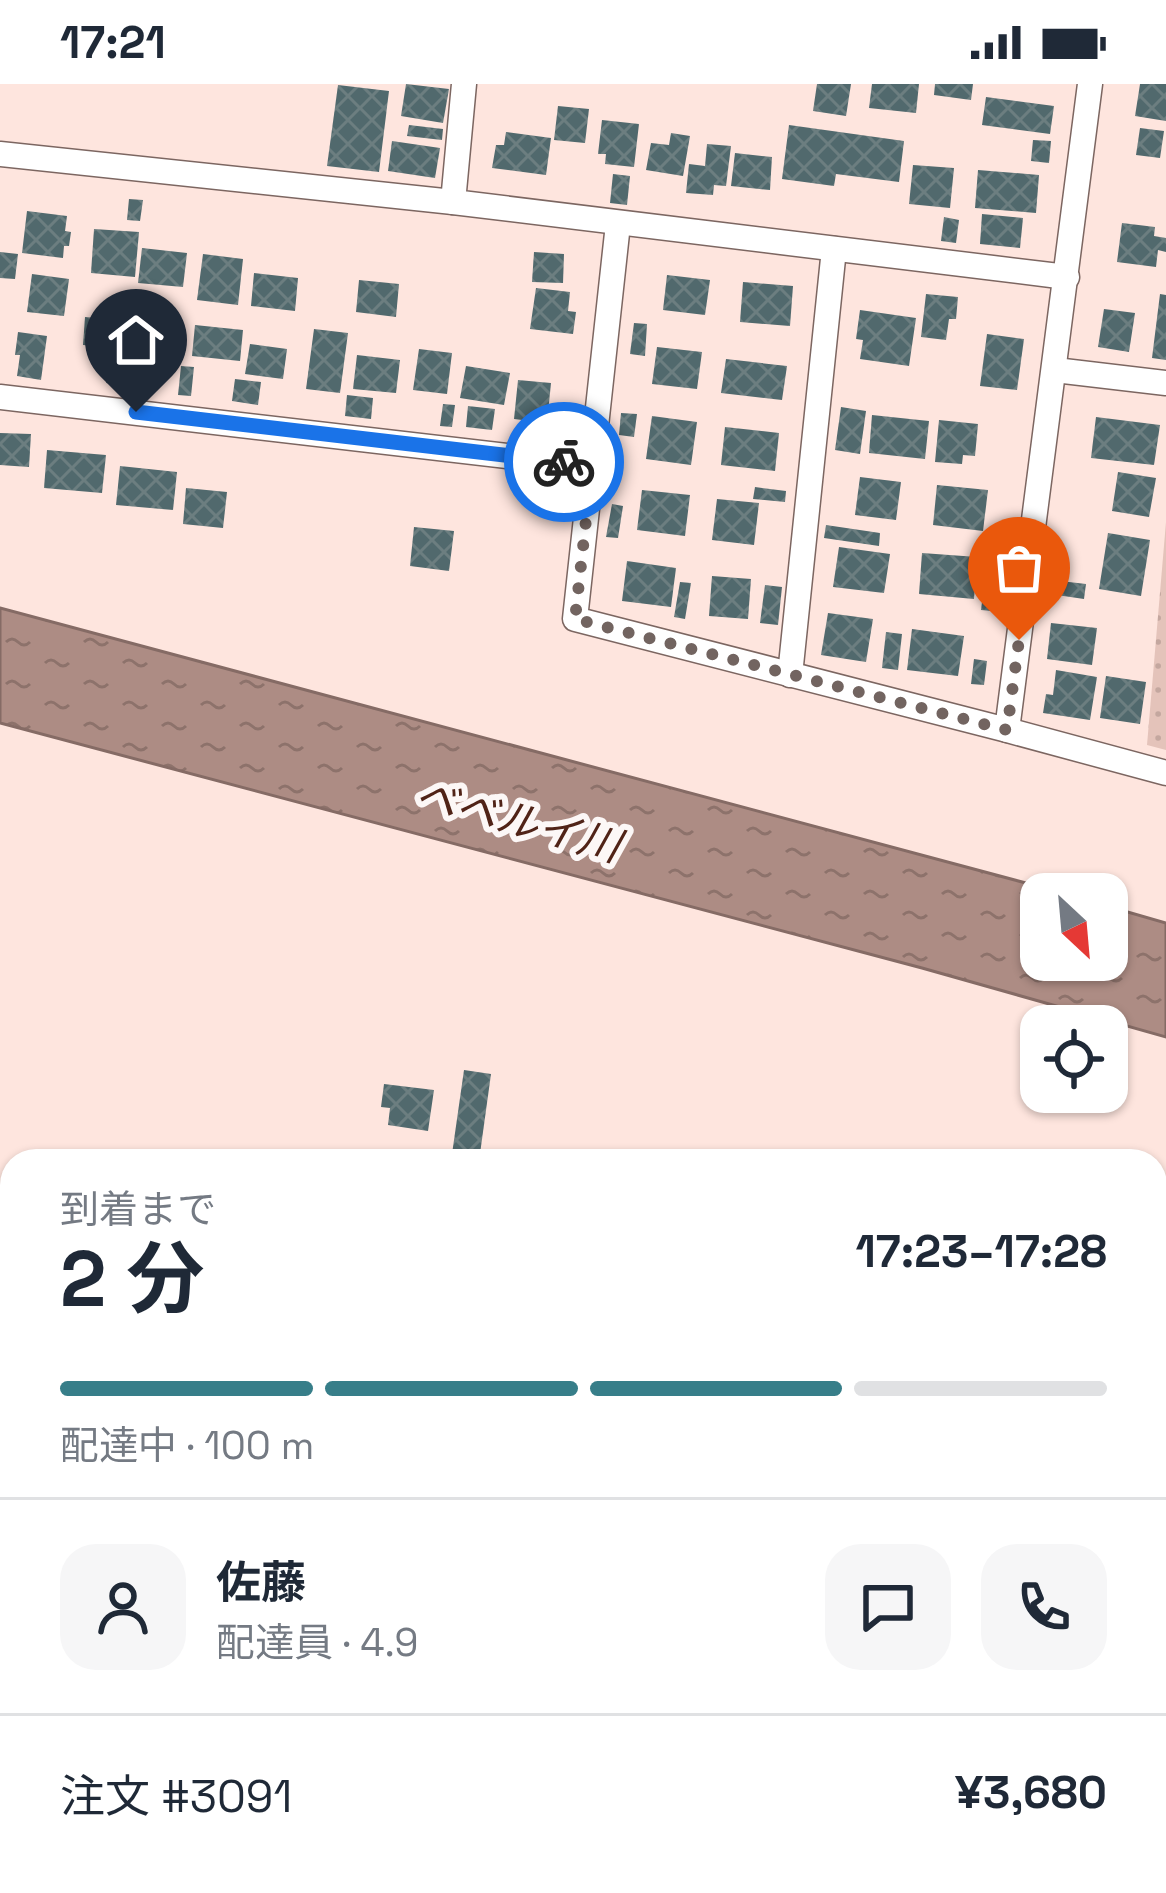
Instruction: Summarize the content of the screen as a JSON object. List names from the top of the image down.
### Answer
{
  "water": ["ベベルイ川"],
  "north": "bottom right",
  "page": {
    "status": "17:21",
    "heading": ["2 分", "到着まで", "17:23–17:28"],
    "panel": [
      "佐藤",
      "配達員 · 4.9",
      "注文 #3091",
      "¥3,680"
    ],
    "bar": "配達中 · 100 m"
  }
}
